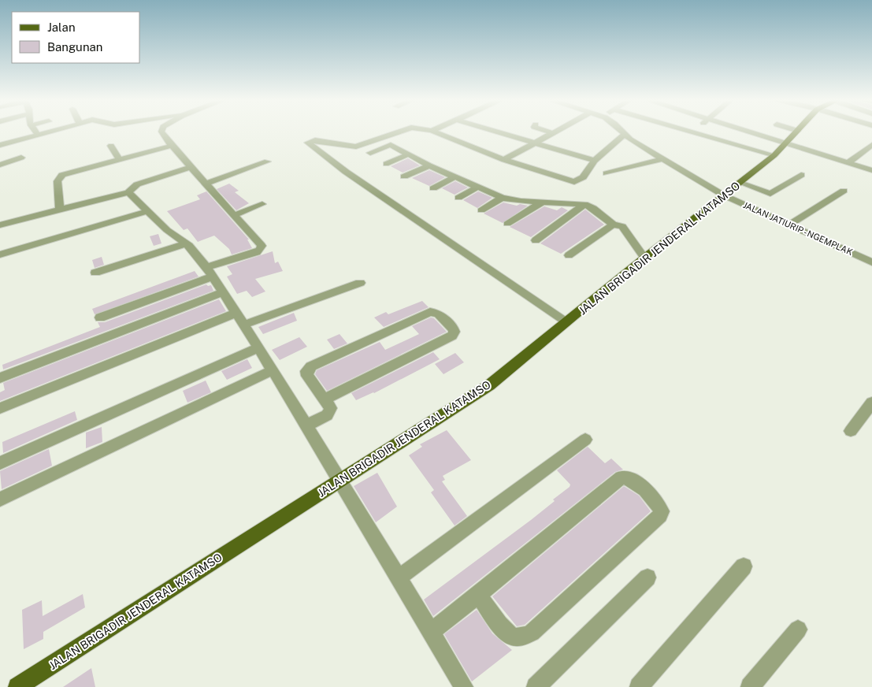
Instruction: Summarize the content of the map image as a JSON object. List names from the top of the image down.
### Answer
{
  "streets": {
    "main road": ["JALAN BRIGADIR JENDERAL KATAMSO"],
    "street": ["JALAN JATIURIP - NGEMPLAK"]
  },
  "crossings": [
    ["JALAN JATIURIP - NGEMPLAK", "JALAN BRIGADIR JENDERAL KATAMSO"]
  ],
  "legend": ["Jalan", "Bangunan"]
}
